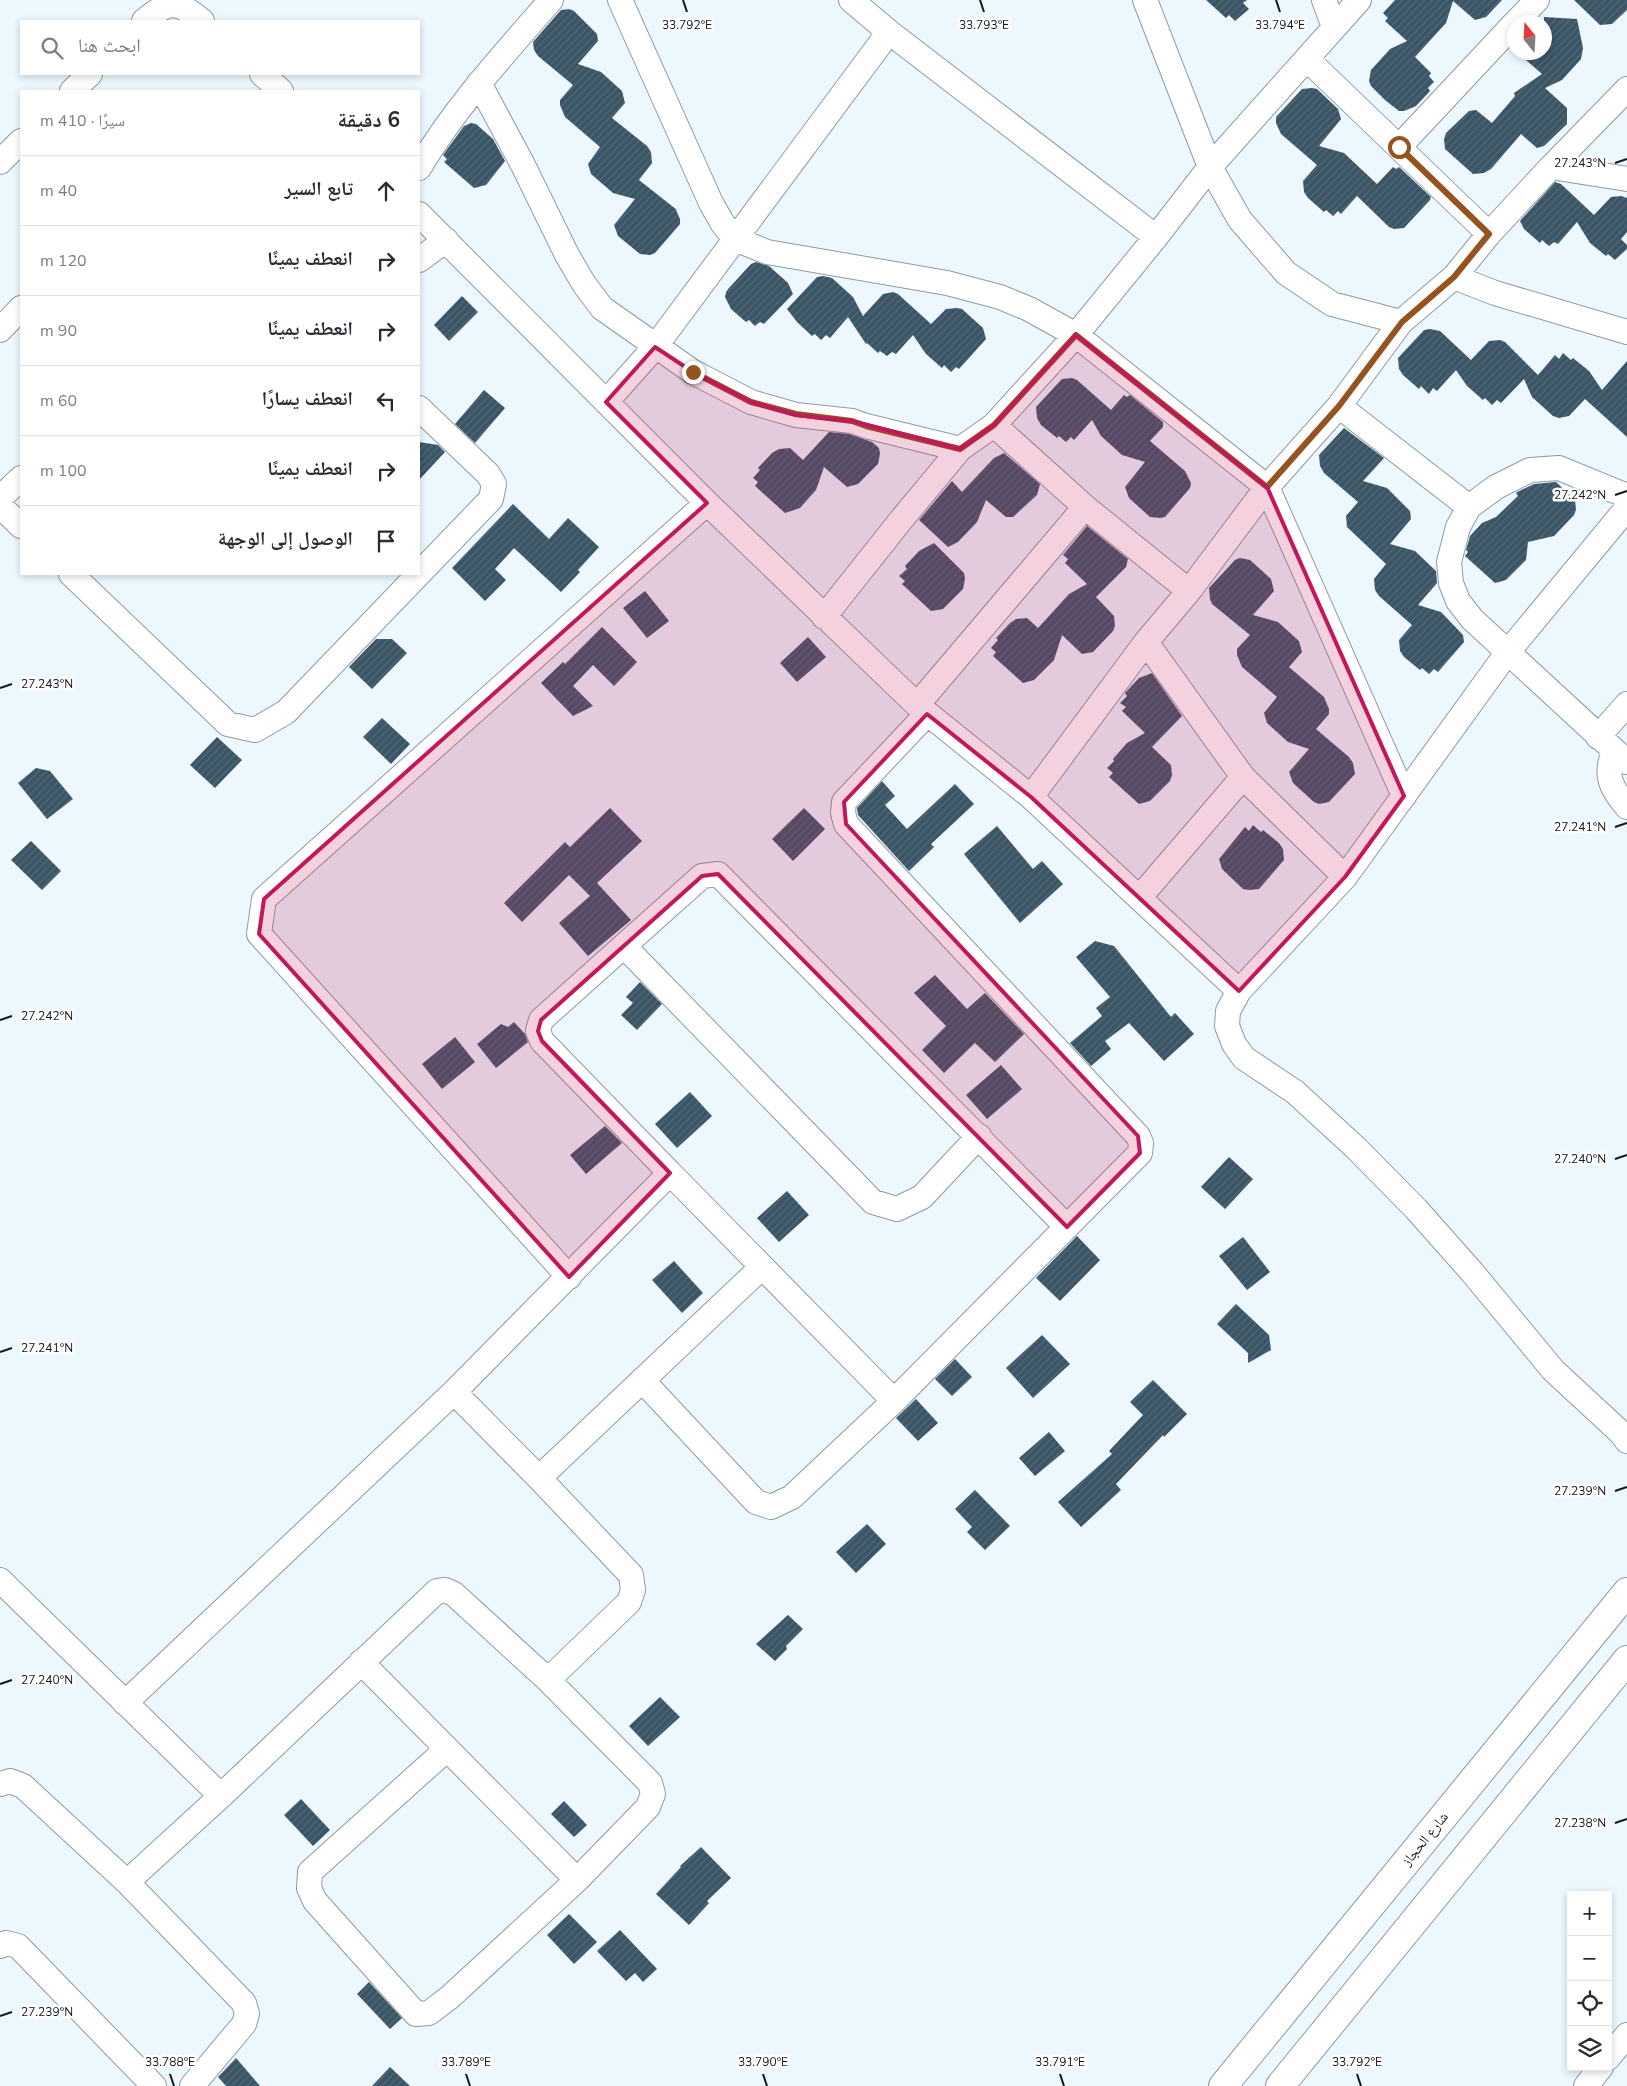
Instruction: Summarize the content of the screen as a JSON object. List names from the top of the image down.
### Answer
{
  "streets": {
    "main road": ["شارع الحجاز"]
  },
  "north": "top",
  "page": {
    "search": "ابحث هنا",
    "heading": ["6 دقيقة", "سيرًا · 410 m"],
    "list": [
      ["تابع السير", "40 m"],
      ["انعطف يمينًا", "120 m"],
      ["انعطف يمينًا", "90 m"],
      ["انعطف يسارًا", "60 m"],
      ["انعطف يمينًا", "100 m"],
      "الوصول إلى الوجهة"
    ],
    "map_buttons": ["+", "−"]
  },
  "coordinates": [
    "33.792°E",
    "33.793°E",
    "33.794°E",
    "27.243°N",
    "27.242°N",
    "27.241°N",
    "27.240°N",
    "27.239°N",
    "27.238°N",
    "33.788°E",
    "33.789°E",
    "33.790°E",
    "33.791°E"
  ]
}
